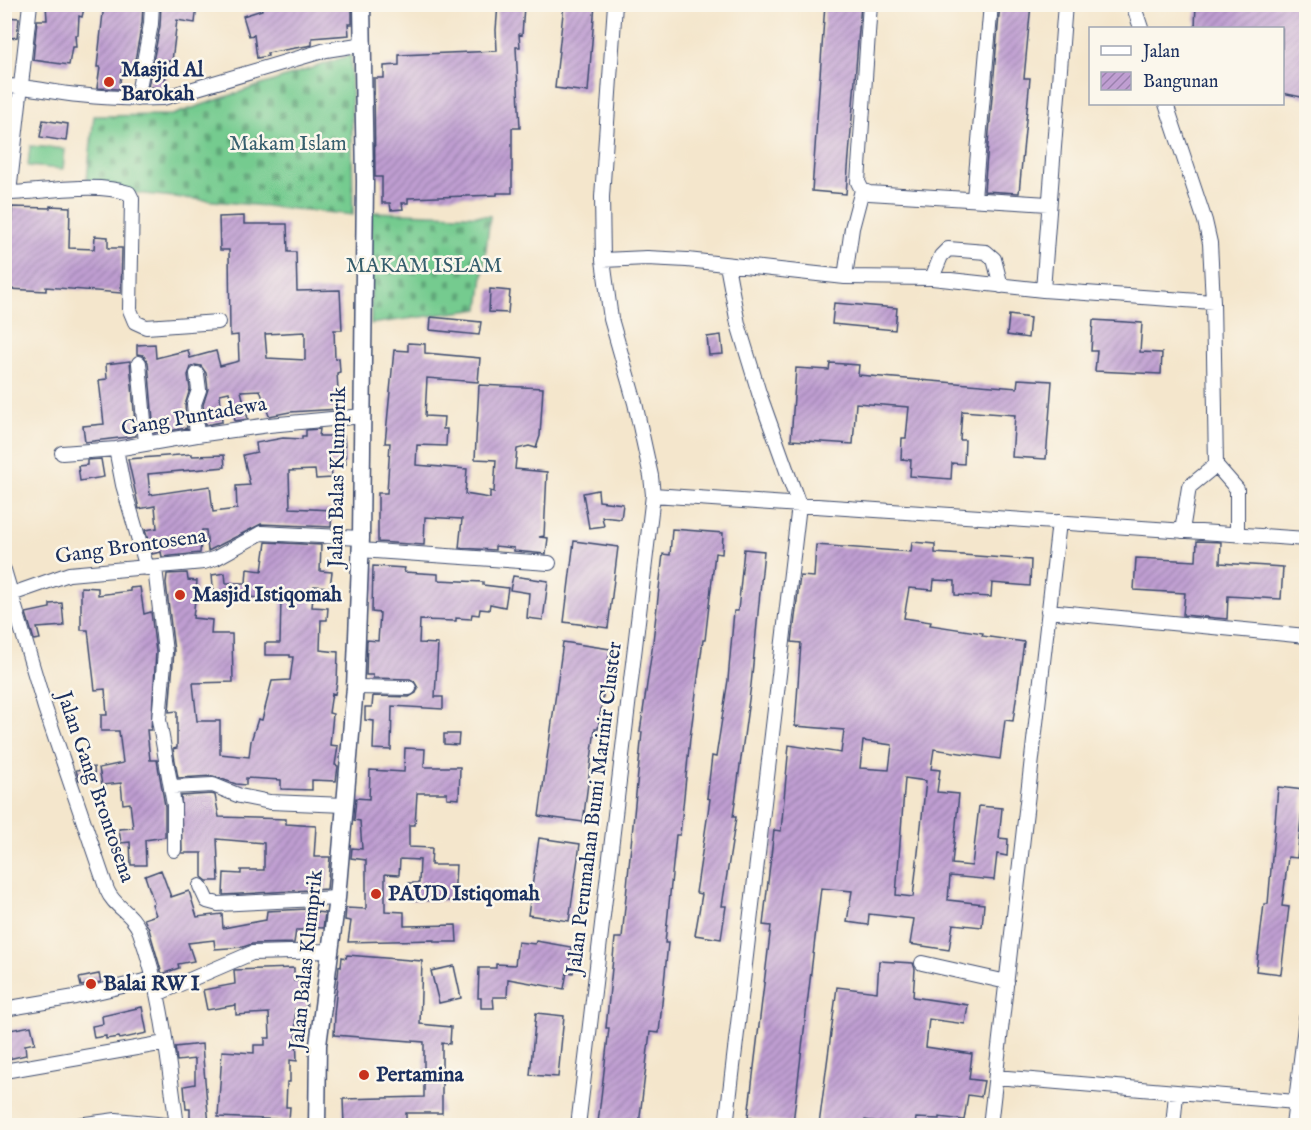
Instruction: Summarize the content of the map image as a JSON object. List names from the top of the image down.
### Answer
{
  "streets": {
    "street": [
      "Gang Puntadewa",
      "Jalan Balas Klumprik",
      "Gang Brontosena",
      "Jalan Gang Brontosena",
      "Jalan Perumahan Bumi Marinir Cluster"
    ]
  },
  "crossings": [
    ["Gang Puntadewa", "Jalan Balas Klumprik"],
    ["Gang Puntadewa", "Gang Brontosena"],
    ["Jalan Balas Klumprik", "Gang Brontosena"],
    ["Gang Brontosena", "Jalan Gang Brontosena"]
  ],
  "parks": ["Makam Islam", "MAKAM ISLAM"],
  "places": [
    "Masjid Al Barokah",
    "Masjid Istiqomah",
    "PAUD Istiqomah",
    "Balai RW I",
    "Pertamina"
  ],
  "legend": ["Jalan", "Bangunan"]
}
